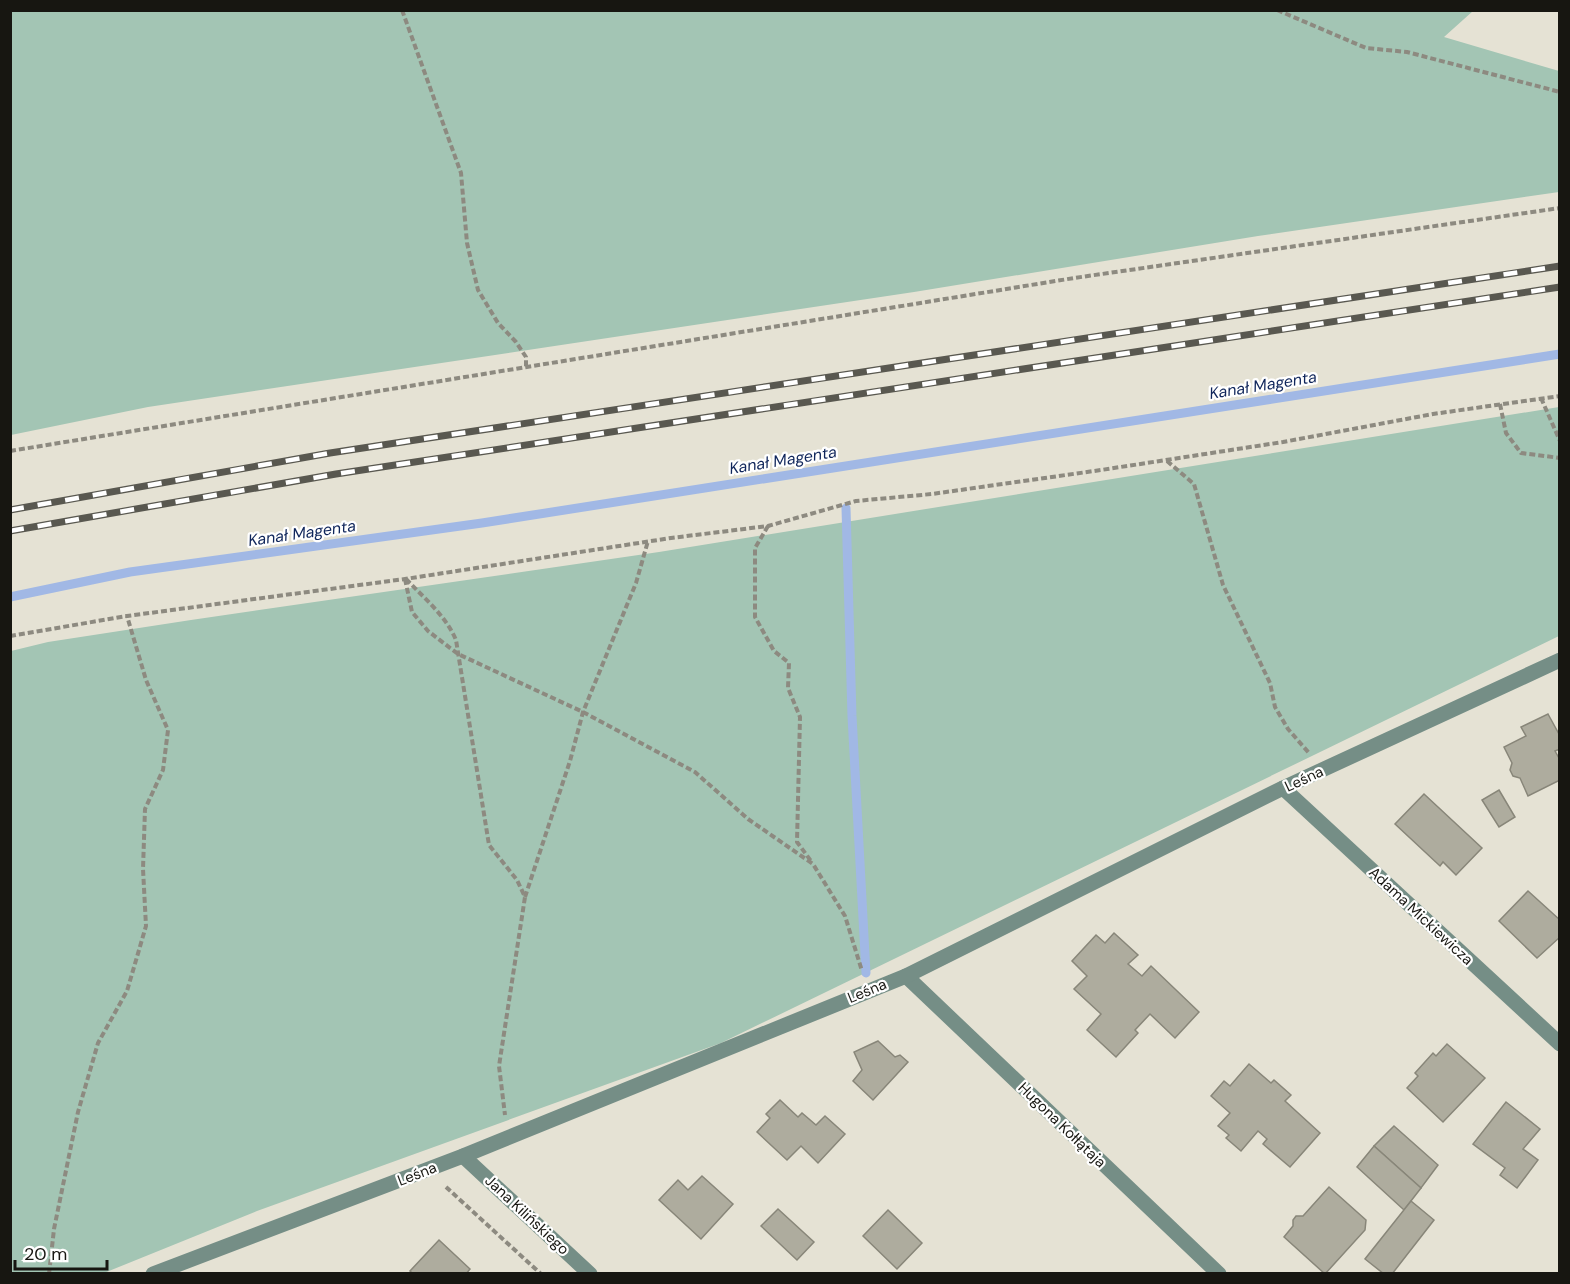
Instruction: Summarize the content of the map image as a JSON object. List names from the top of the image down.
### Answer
{
  "streets": {
    "street": [
      "Leśna",
      "Adama Mickiewicza",
      "Hugona Kołłątaja",
      "Jana Kilińskiego"
    ]
  },
  "crossings": [
    ["Leśna", "Adama Mickiewicza"],
    ["Leśna", "Hugona Kołłątaja"],
    ["Leśna", "Jana Kilińskiego"]
  ],
  "water": ["Kanał Magenta"],
  "scale_bar": "20 m"
}
